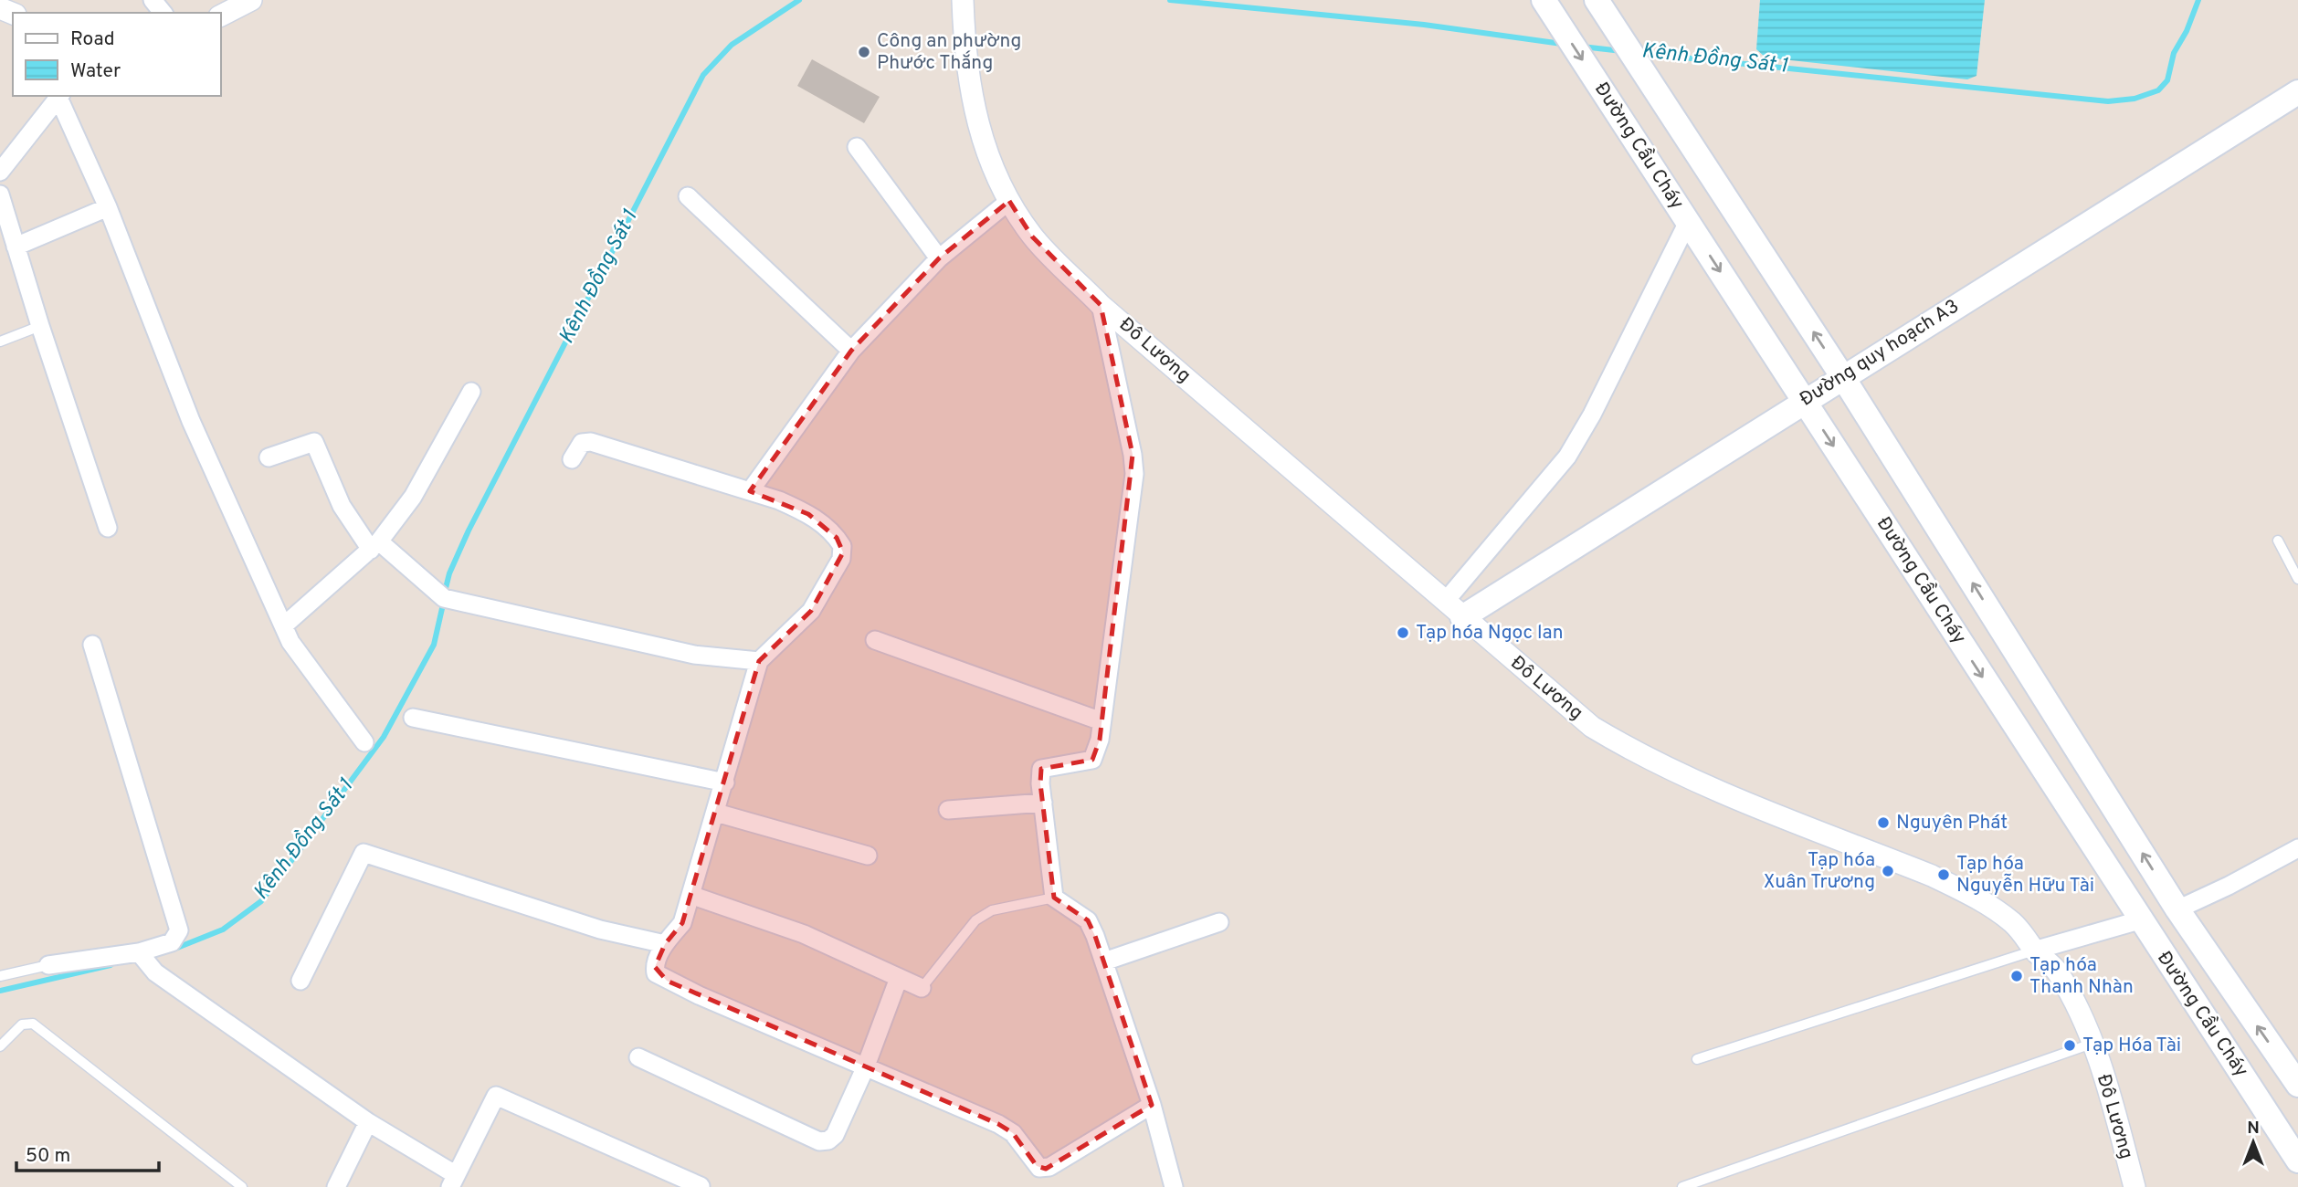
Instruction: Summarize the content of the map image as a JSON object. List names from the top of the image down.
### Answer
{
  "streets": {
    "main road": ["Đường Cầu Cháy", "Đường quy hoạch A3"],
    "street": ["Đô Lương"]
  },
  "crossings": [
    ["Đường Cầu Cháy", "Đường quy hoạch A3"],
    ["Đô Lương", "Đường quy hoạch A3"]
  ],
  "water": ["Kênh Đồng Sát 1"],
  "places": [
    "Công an phường Phước Thắng",
    "Tạp hóa Ngọc lan",
    "Nguyên Phát",
    "Tạp hóa Xuân Trương",
    "Tạp hóa Nguyễn Hữu Tài",
    "Tạp hóa Thanh Nhàn",
    "Tạp Hóa Tài"
  ],
  "legend": ["Road", "Water"],
  "scale_bar": "50 m",
  "north": "top"
}
